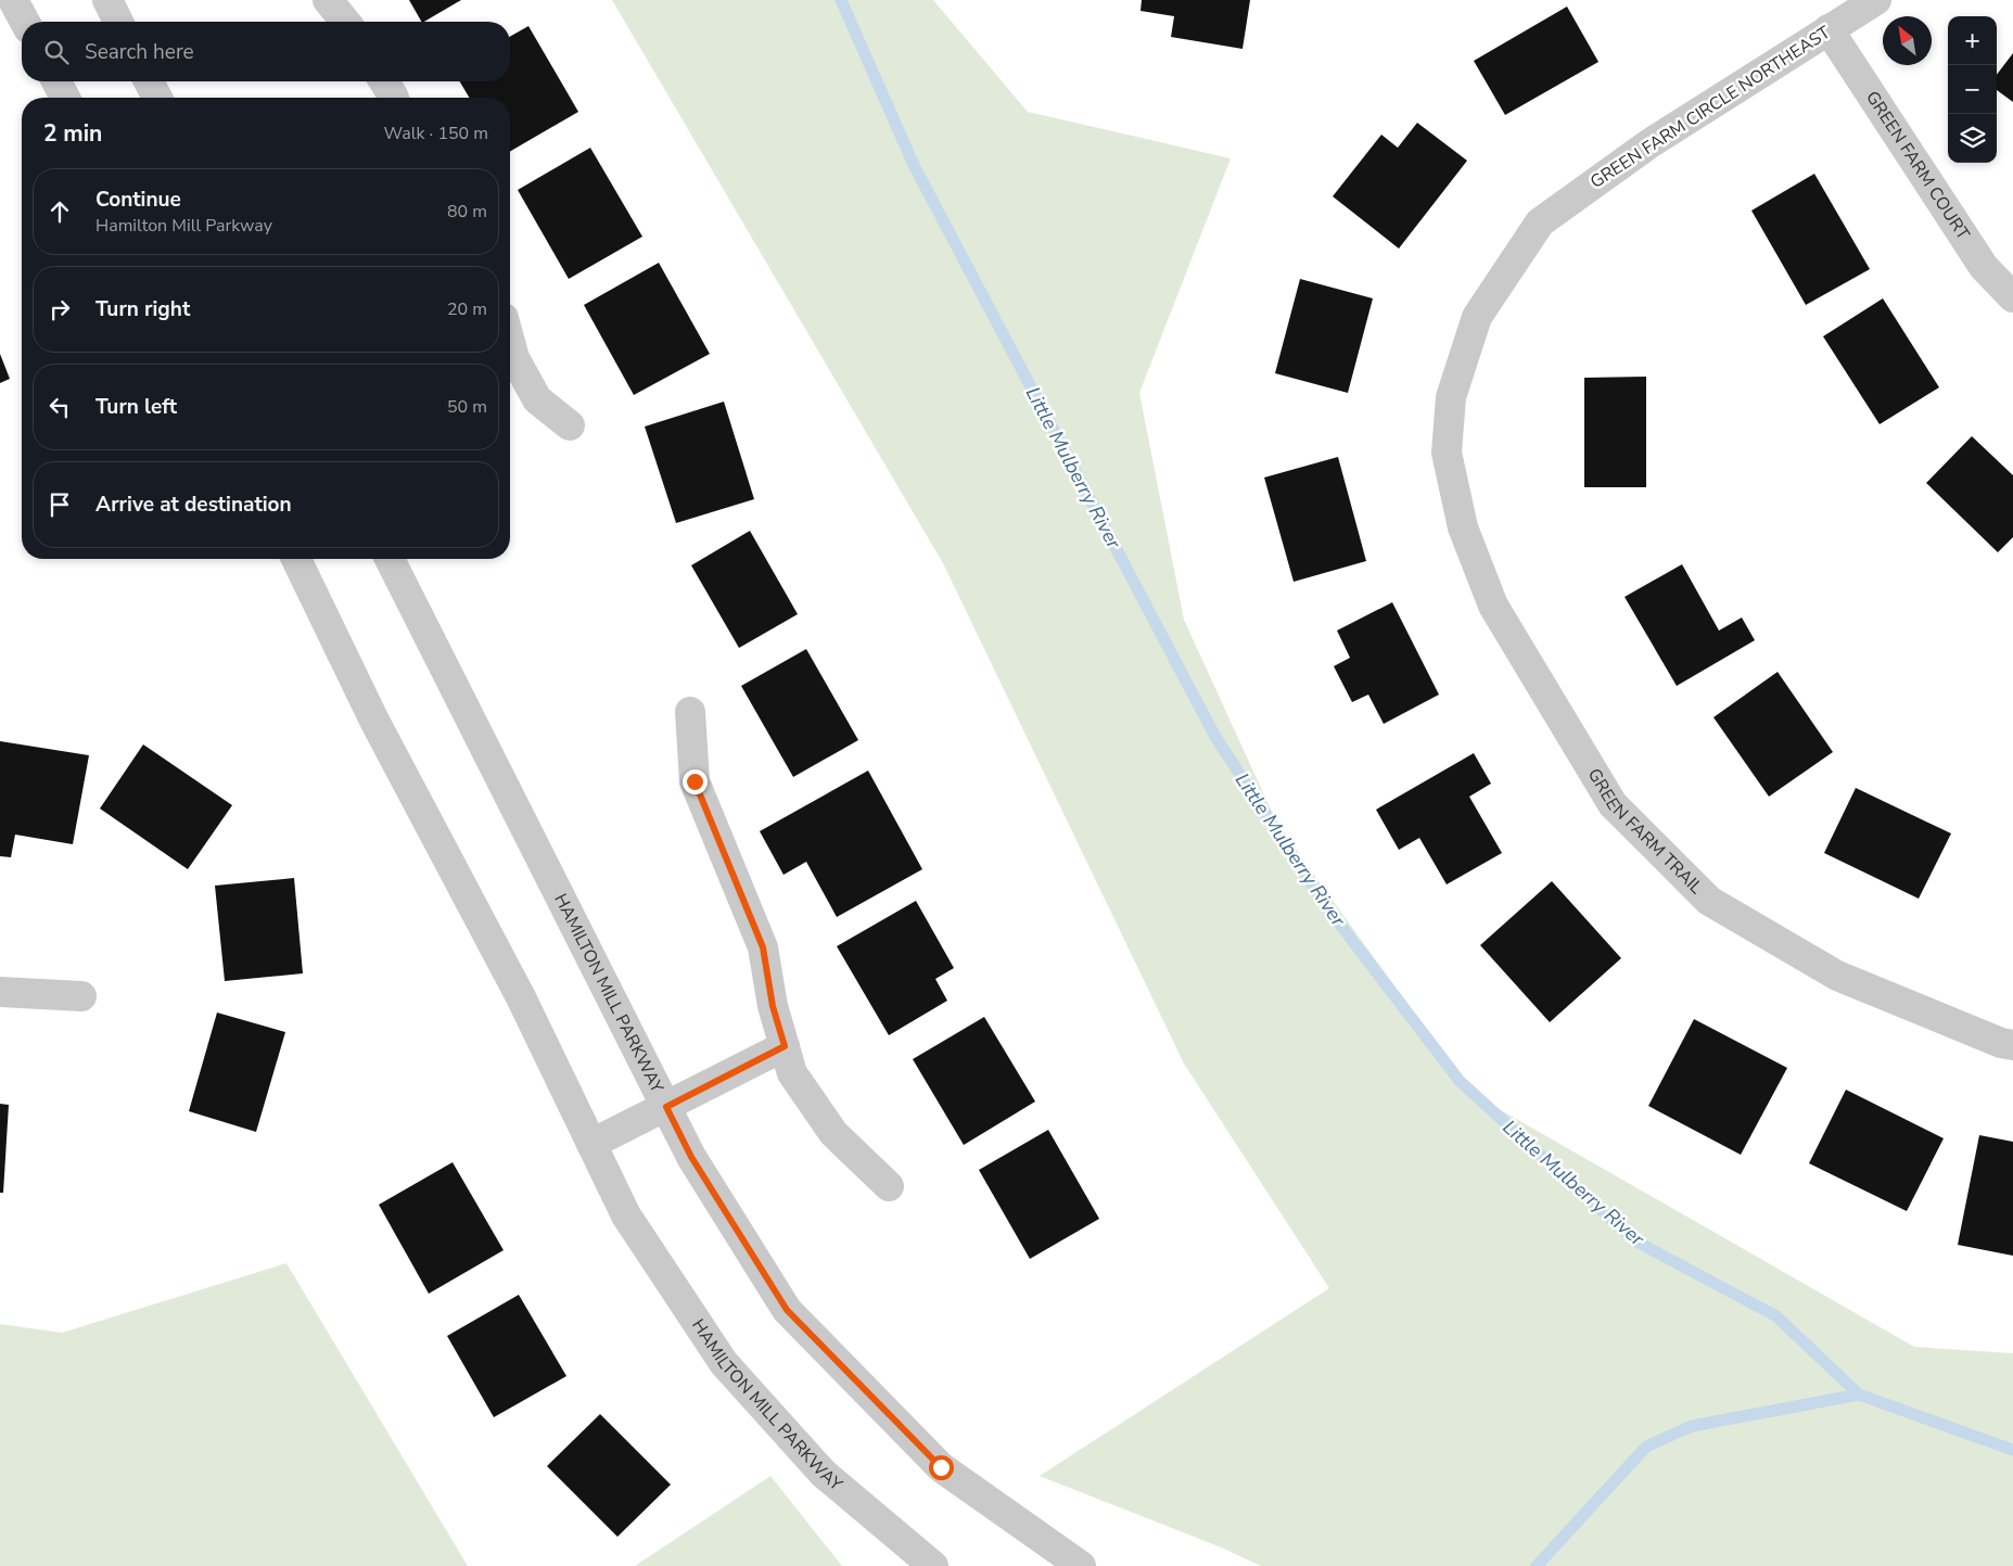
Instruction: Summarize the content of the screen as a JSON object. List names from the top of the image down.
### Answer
{
  "streets": {
    "street": [
      "GREEN FARM CIRCLE NORTHEAST",
      "GREEN FARM COURT",
      "GREEN FARM TRAIL",
      "HAMILTON MILL PARKWAY"
    ]
  },
  "crossings": [
    ["GREEN FARM CIRCLE NORTHEAST", "GREEN FARM COURT"],
    ["GREEN FARM CIRCLE NORTHEAST", "GREEN FARM TRAIL"]
  ],
  "water": ["Little Mulberry River"],
  "north": "top left",
  "page": {
    "map_buttons": ["+", "−"],
    "search": "Search here",
    "heading": ["2 min", "Walk · 150 m"],
    "list": [
      ["Continue", "Hamilton Mill Parkway", "80 m"],
      ["Turn right", "20 m"],
      ["Turn left", "50 m"],
      "Arrive at destination"
    ]
  }
}
